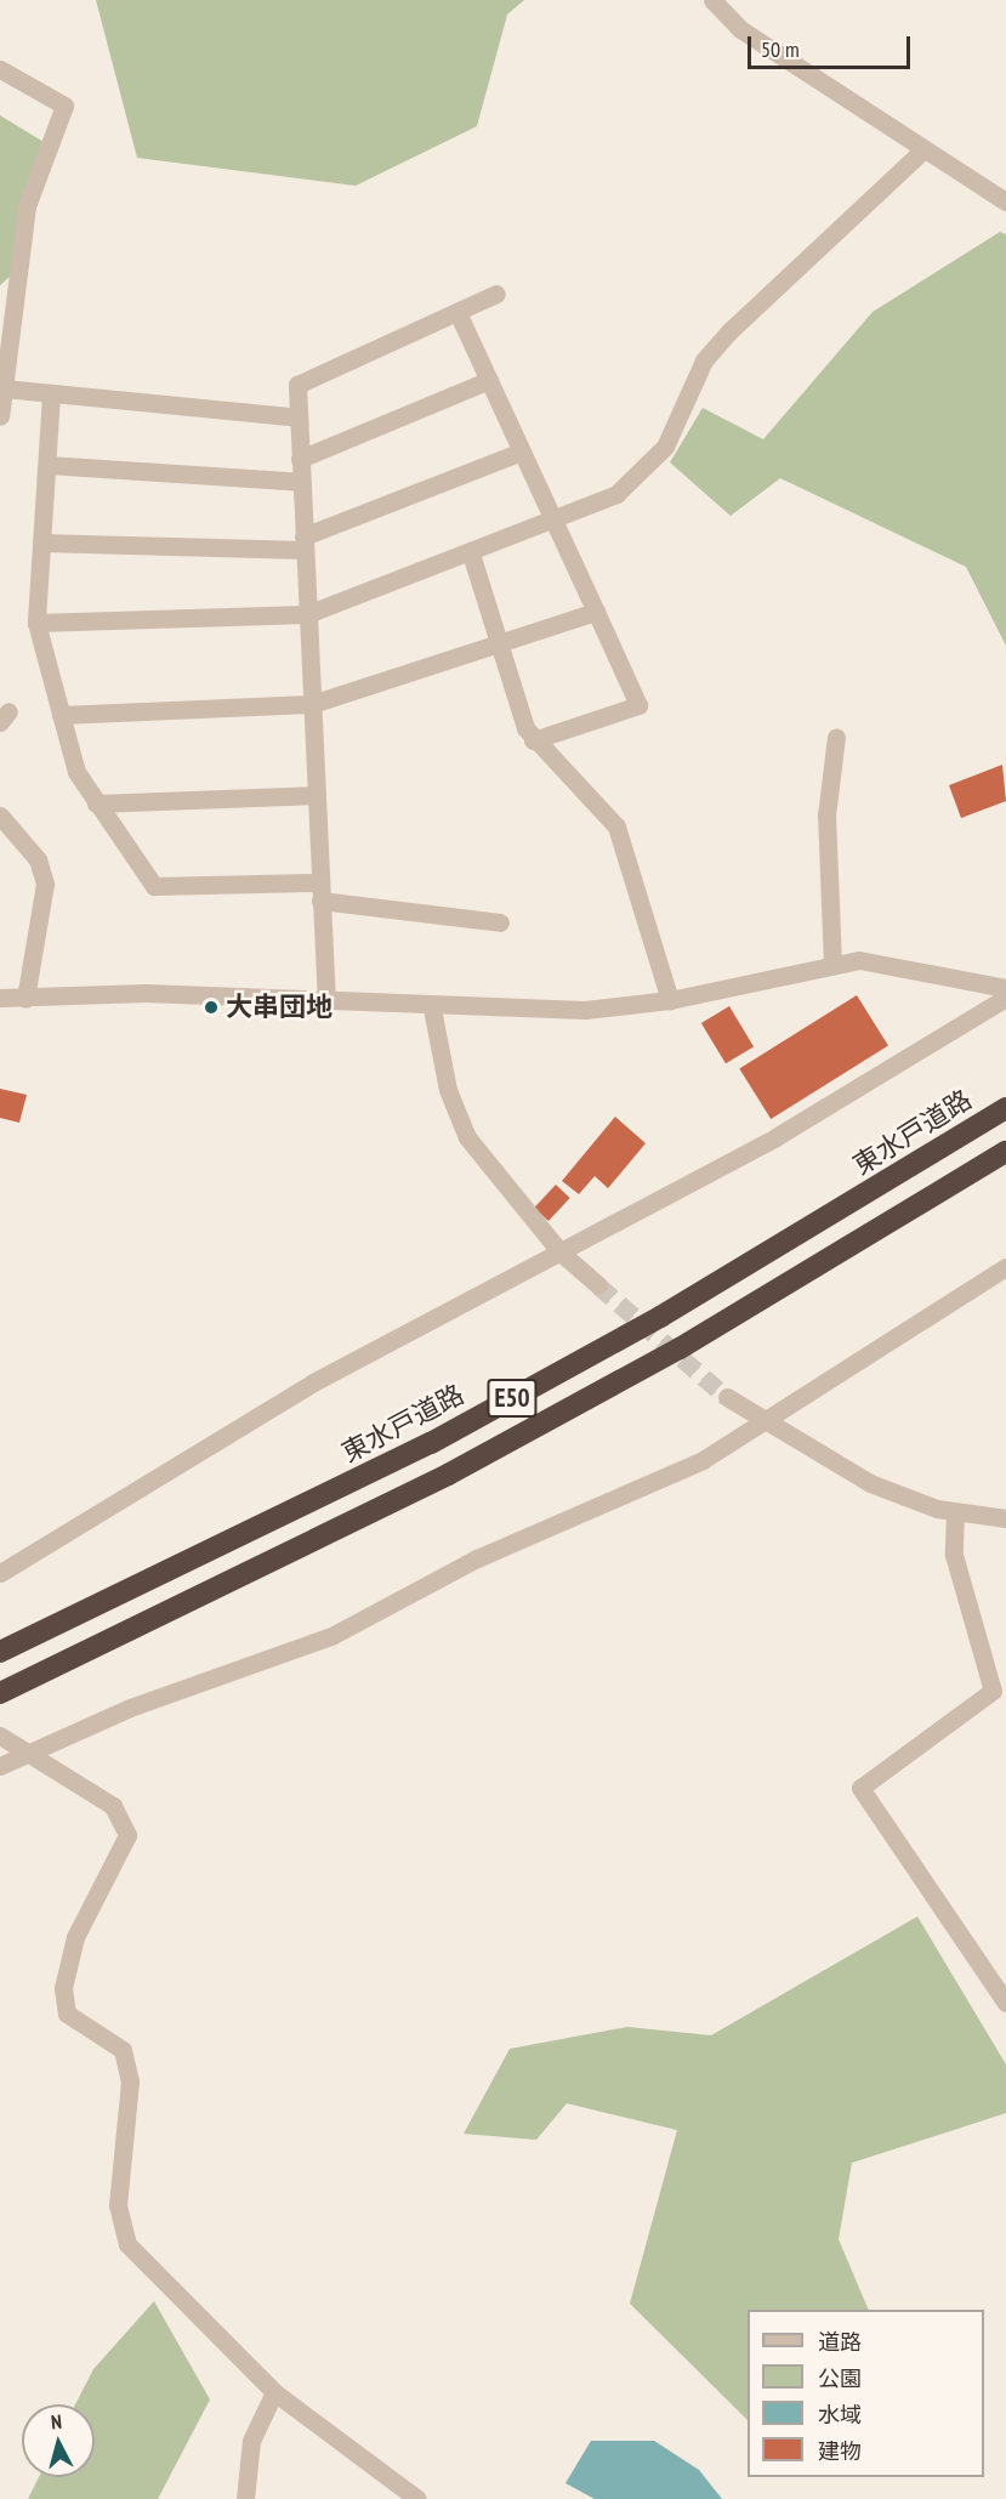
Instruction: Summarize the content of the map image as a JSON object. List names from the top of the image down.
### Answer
{
  "streets": {
    "highway": ["東水戸道路", "E50"]
  },
  "places": ["大串団地"],
  "legend": [
    "道路",
    "公園",
    "水域",
    "建物"
  ],
  "scale_bar": "50 m",
  "north": "top"
}
